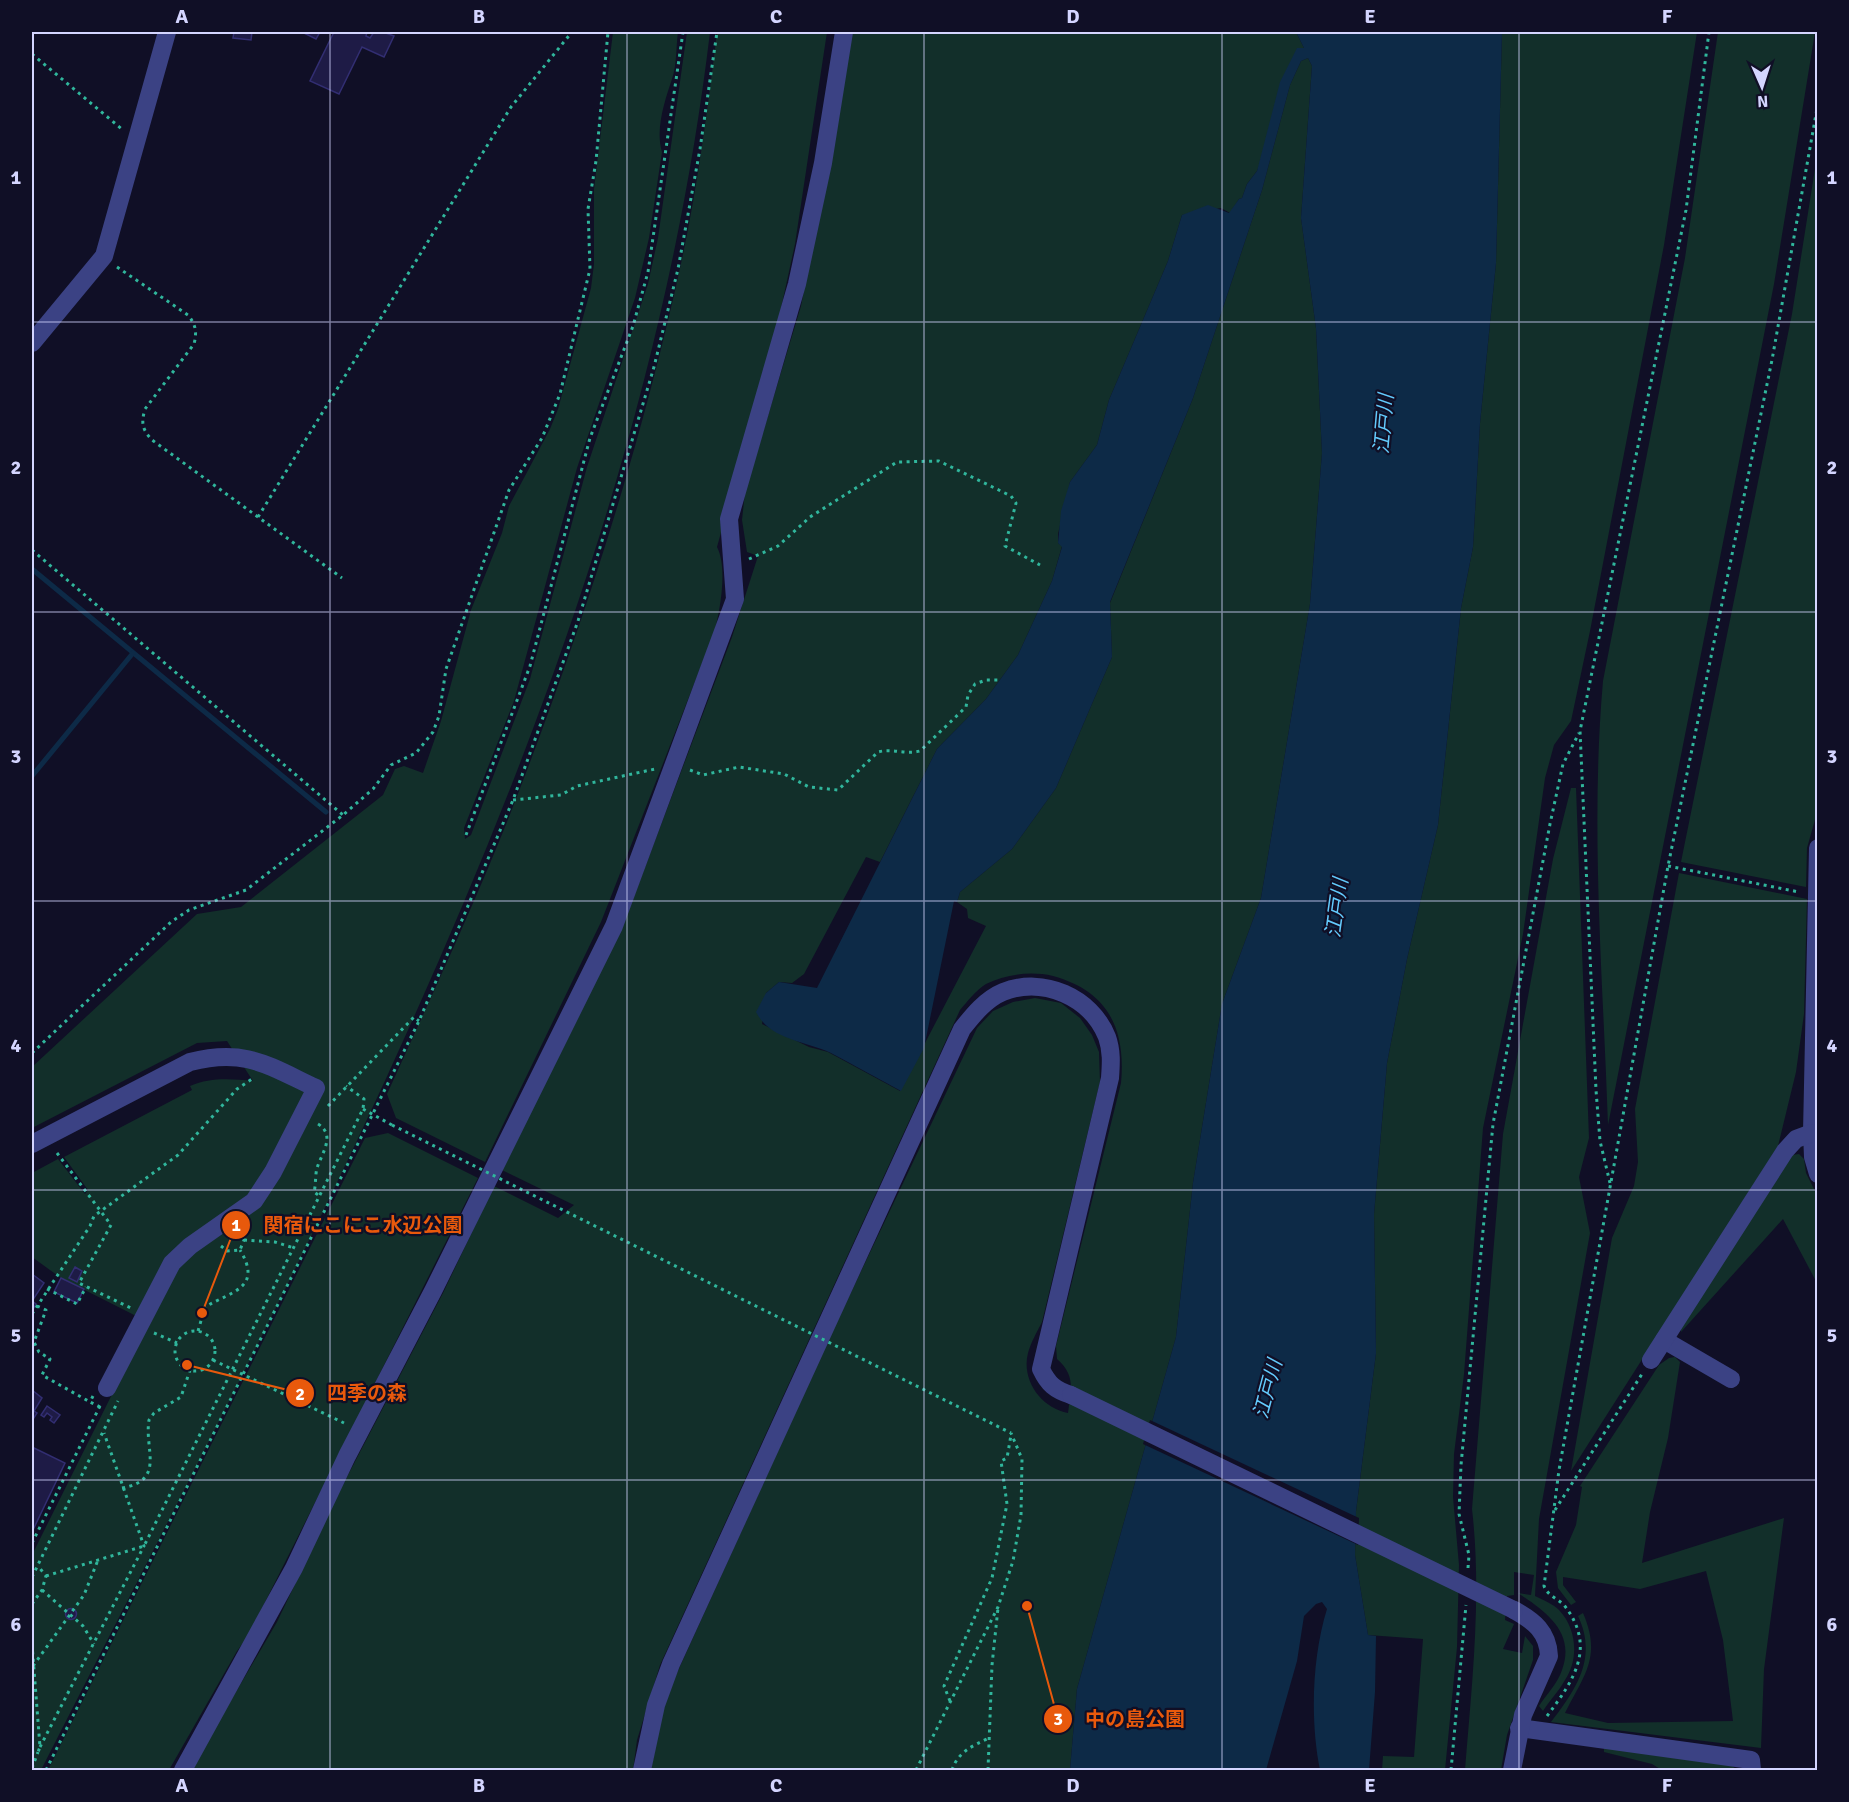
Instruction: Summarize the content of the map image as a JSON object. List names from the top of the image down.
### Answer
{
  "water": ["江戸川"],
  "places": ["関宿にこにこ水辺公園", "四季の森", "中の島公園"],
  "north": "bottom",
  "grid": {
    "columns": [
      "A",
      "B",
      "C",
      "D",
      "E",
      "F"
    ],
    "rows": [
      "1",
      "2",
      "3",
      "4",
      "5",
      "6"
    ]
  }
}
